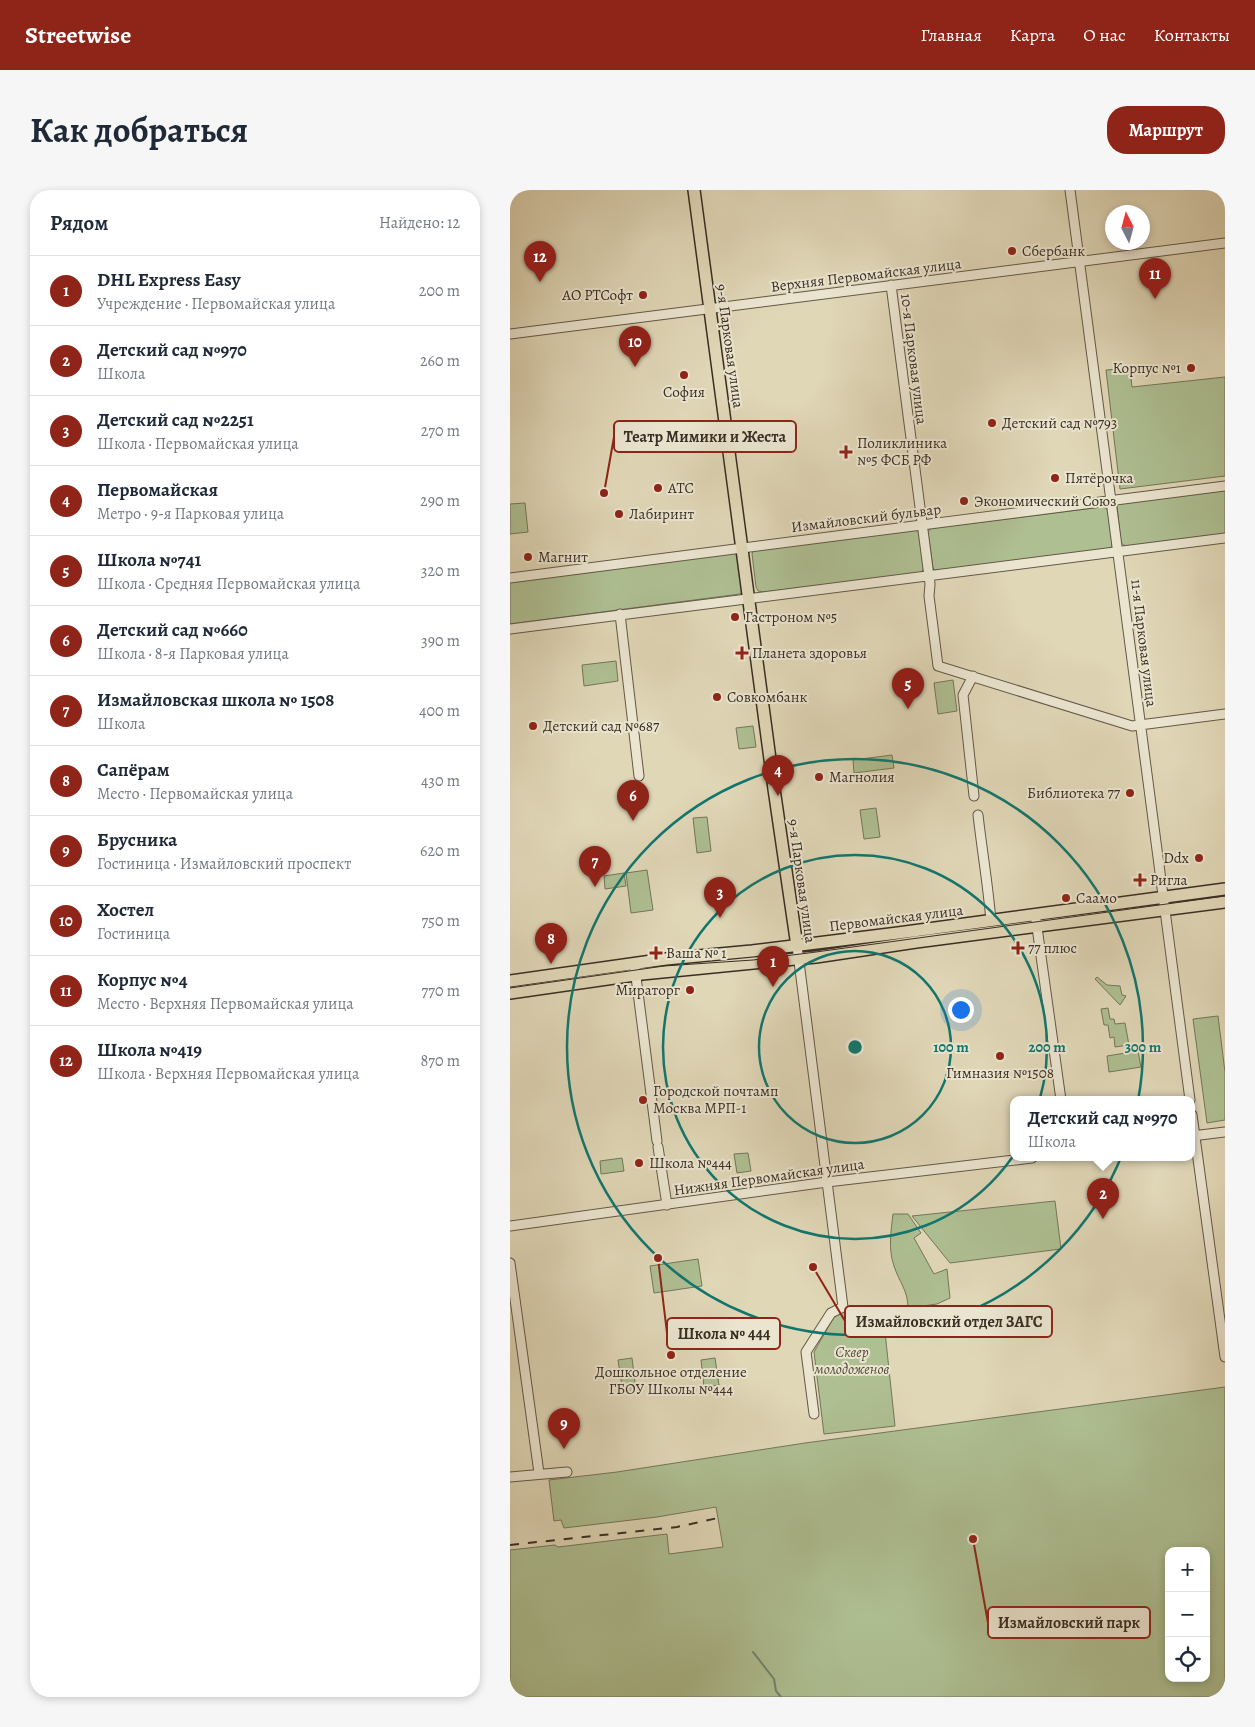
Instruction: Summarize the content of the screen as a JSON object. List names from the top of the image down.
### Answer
{
  "streets": {
    "main road": ["9-я Парковая улица", "Первомайская улица"],
    "street": [
      "Верхняя Первомайская улица",
      "10-я Парковая улица",
      "Измайловский бульвар",
      "11-я Парковая улица",
      "Нижняя Первомайская улица"
    ]
  },
  "crossings": [
    ["Верхняя Первомайская улица", "9-я Парковая улица"],
    ["Верхняя Первомайская улица", "10-я Парковая улица"],
    ["Верхняя Первомайская улица", "11-я Парковая улица"],
    ["9-я Парковая улица", "Измайловский бульвар"],
    ["9-я Парковая улица", "Первомайская улица"],
    ["9-я Парковая улица", "Нижняя Первомайская улица"],
    ["10-я Парковая улица", "Измайловский бульвар"],
    ["Измайловский бульвар", "11-я Парковая улица"],
    ["11-я Парковая улица", "Первомайская улица"]
  ],
  "parks": ["Сквер молодоженов"],
  "places": {
    "other": [
      "Сбербанк",
      "АО РТСофт",
      "Корпус №1",
      "София",
      "Детский сад №793",
      "Пятёрочка",
      "АТС",
      "Театр Мимики и Жеста",
      "Экономический Союз",
      "Лабиринт",
      "Магнит",
      "Гастроном №5",
      "Совкомбанк",
      "Детский сад №687",
      "Магнолия",
      "Библиотека 77",
      "Ddx",
      "Саамо",
      "Мираторг",
      "Гимназия №1508",
      "Городской почтамп Москва МРП-1",
      "Школа №444",
      "Школа № 444",
      "Измайловский отдел ЗАГС",
      "Дошкольное отделение ГБОУ Школы №444",
      "Измайловский парк"
    ],
    "health": [
      "Поликлиника №5 ФСБ РФ",
      "Планета здоровья",
      "Ригла",
      "77 плюс",
      "Ваша № 1"
    ]
  },
  "north": "top",
  "page": {
    "header": "Streetwise",
    "nav": [
      "Главная",
      "Карта",
      "О нас",
      "Контакты"
    ],
    "title": "Как добраться",
    "buttons": "Маршрут",
    "heading": ["Рядом", "Найдено: 12"],
    "pins": [
      "12",
      "11",
      "10",
      "5",
      "4",
      "6",
      "7",
      "3",
      "8",
      "1",
      "2",
      "9"
    ],
    "list": [
      {
        "mark": "1",
        "name": "DHL Express Easy",
        "note": "Учреждение · Первомайская улица",
        "value": "200 m"
      },
      {
        "mark": "2",
        "name": "Детский сад №970",
        "note": "Школа",
        "value": "260 m"
      },
      {
        "mark": "3",
        "name": "Детский сад №2251",
        "note": "Школа · Первомайская улица",
        "value": "270 m"
      },
      {
        "mark": "4",
        "name": "Первомайская",
        "note": "Метро · 9-я Парковая улица",
        "value": "290 m"
      },
      {
        "mark": "5",
        "name": "Школа №741",
        "note": "Школа · Средняя Первомайская улица",
        "value": "320 m"
      },
      {
        "mark": "6",
        "name": "Детский сад №660",
        "note": "Школа · 8-я Парковая улица",
        "value": "390 m"
      },
      {
        "mark": "7",
        "name": "Измайловская школа № 1508",
        "note": "Школа",
        "value": "400 m"
      },
      {
        "mark": "8",
        "name": "Сапёрам",
        "note": "Место · Первомайская улица",
        "value": "430 m"
      },
      {
        "mark": "9",
        "name": "Брусника",
        "note": "Гостиница · Измайловский проспект",
        "value": "620 m"
      },
      {
        "mark": "10",
        "name": "Хостел",
        "note": "Гостиница",
        "value": "750 m"
      },
      {
        "mark": "11",
        "name": "Корпус №4",
        "note": "Место · Верхняя Первомайская улица",
        "value": "770 m"
      },
      {
        "mark": "12",
        "name": "Школа №419",
        "note": "Школа · Верхняя Первомайская улица",
        "value": "870 m"
      }
    ],
    "popup": ["Детский сад №970", "Школа"],
    "map_buttons": ["+", "−"]
  },
  "rings": ["100 m", "200 m", "300 m"]
}
